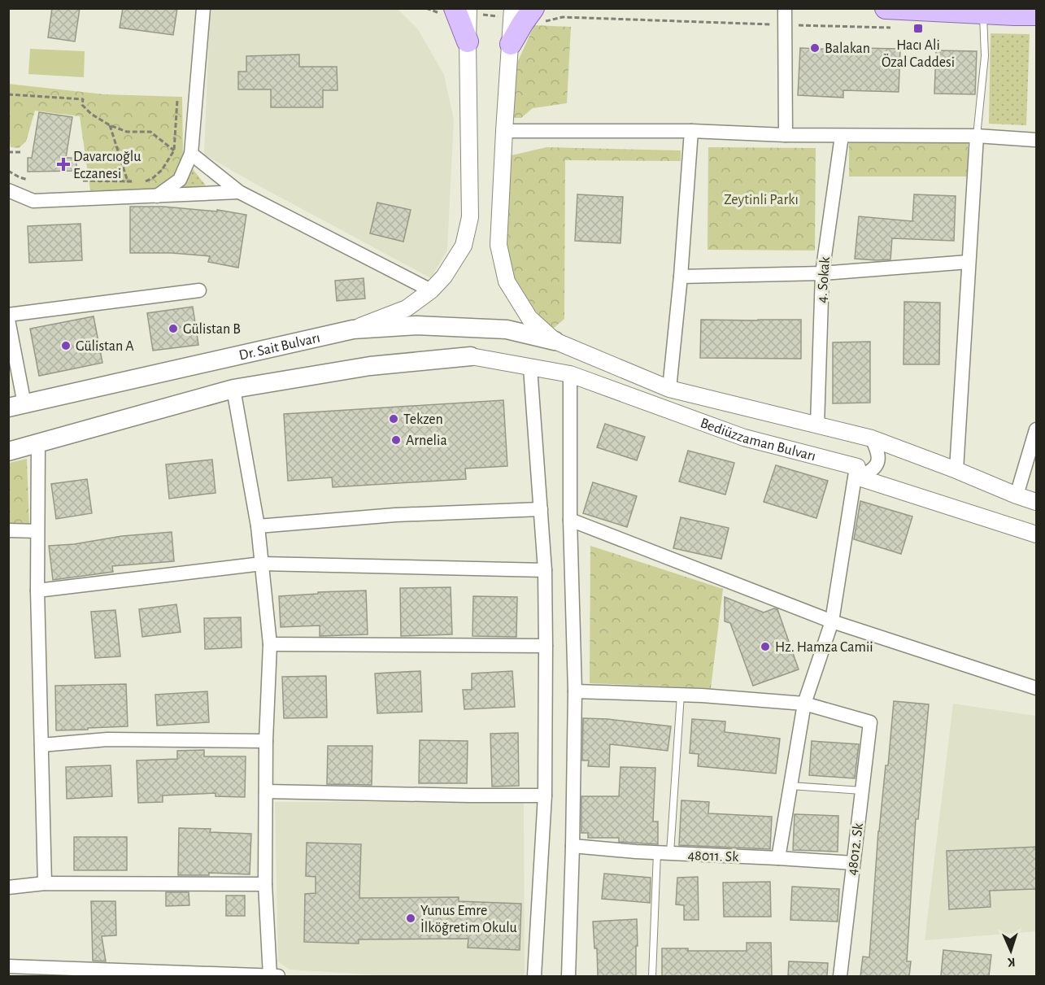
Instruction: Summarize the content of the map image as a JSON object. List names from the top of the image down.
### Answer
{
  "streets": {
    "main road": ["Dr. Sait Bulvarı"],
    "street": [
      "4. Sokak",
      "Bediüzzaman Bulvarı",
      "48012. Sk",
      "48011. Sk"
    ]
  },
  "crossings": [
    ["4. Sokak", "Bediüzzaman Bulvarı"],
    ["Dr. Sait Bulvarı", "Bediüzzaman Bulvarı"],
    ["48012. Sk", "48011. Sk"]
  ],
  "parks": ["Zeytinli Parkı"],
  "places": {
    "transit": ["Hacı Ali Özal Caddesi"],
    "other": [
      "Balakan",
      "Gülistan B",
      "Gülistan A",
      "Tekzen",
      "Arnelia",
      "Hz. Hamza Camii",
      "Yunus Emre İlköğretim Okulu"
    ],
    "health": ["Davarcıoğlu Eczanesi"]
  },
  "north": "bottom"
}
